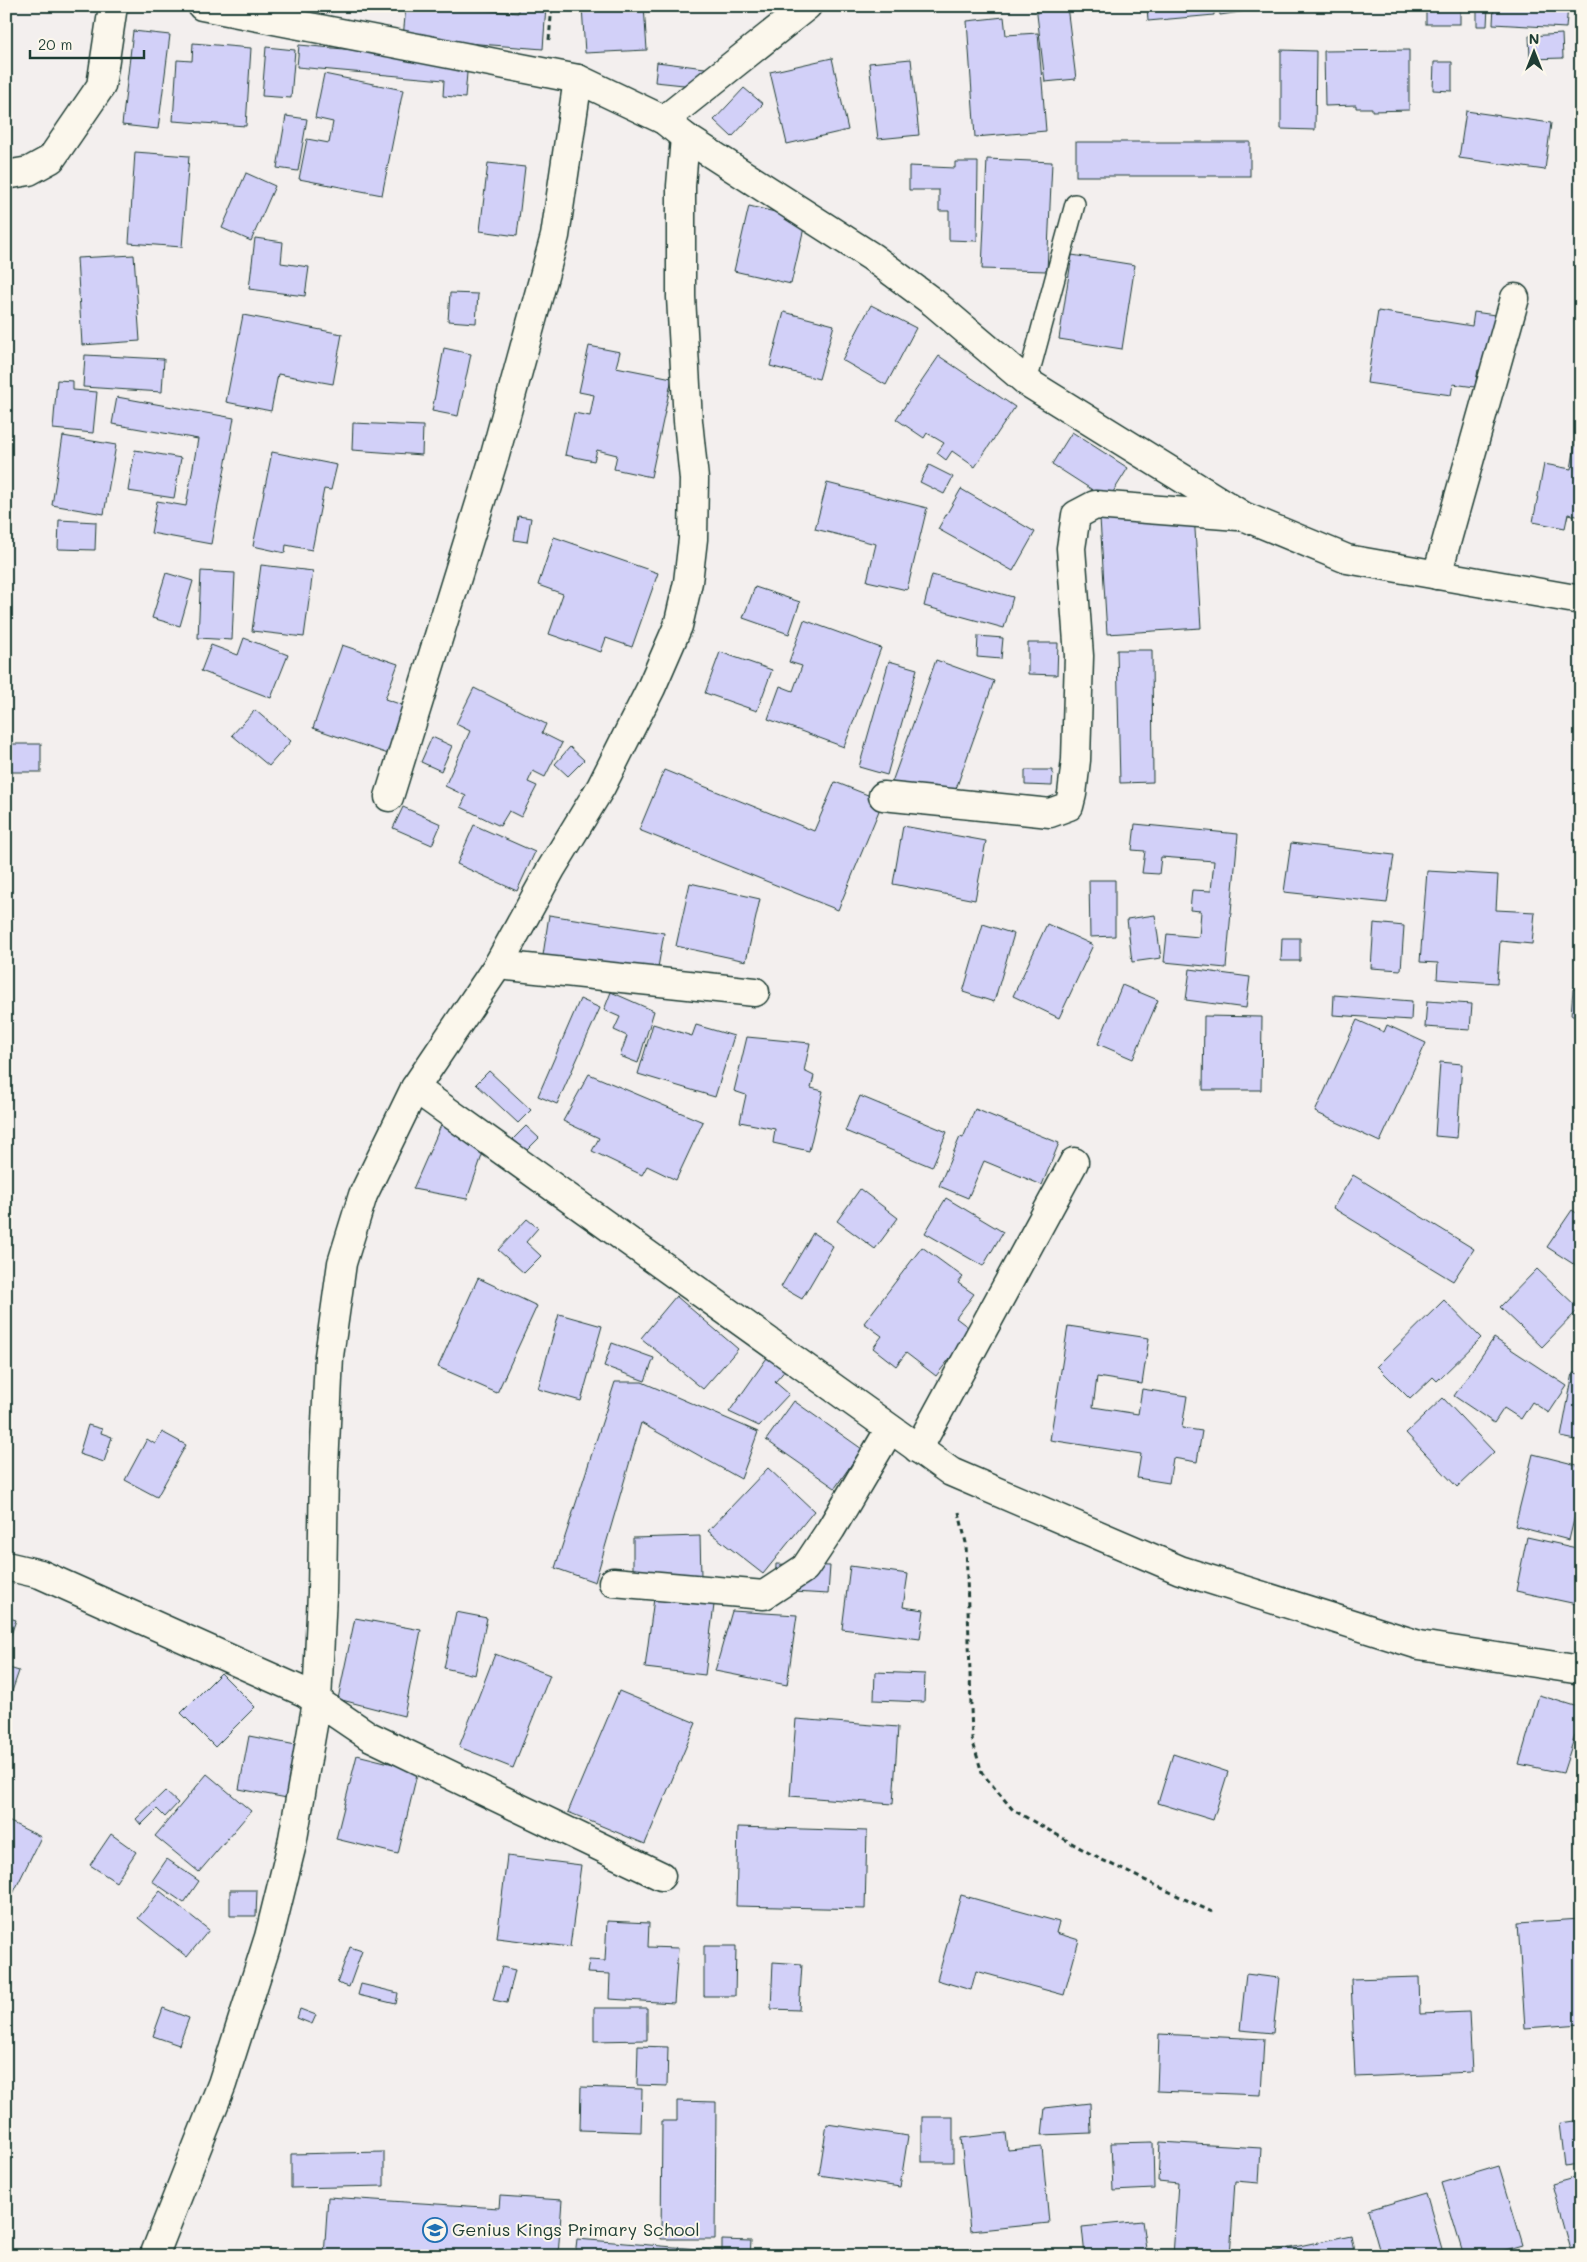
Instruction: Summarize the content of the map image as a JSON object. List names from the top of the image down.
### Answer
{
  "places": {
    "school or university": ["Genius Kings Primary School"]
  },
  "scale_bar": "20 m",
  "north": "top"
}
